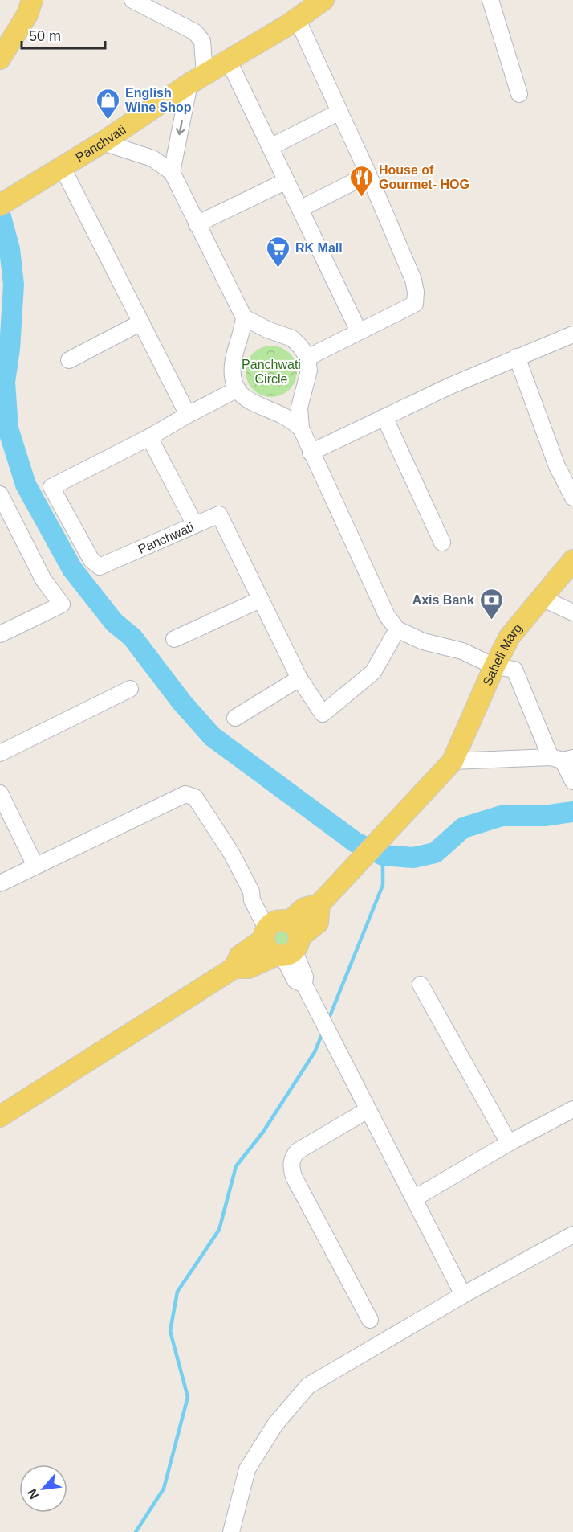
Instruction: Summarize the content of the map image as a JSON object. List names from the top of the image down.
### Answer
{
  "streets": {
    "main road": ["Panchvati", "Saheli Marg"],
    "street": ["Panchwati"]
  },
  "parks": ["Panchwati Circle"],
  "places": {
    "shop": ["English Wine Shop"],
    "restaurant": ["House of Gourmet- HOG"],
    "supermarket": ["RK Mall"],
    "bank": ["Axis Bank"]
  },
  "scale_bar": "50 m",
  "north": "bottom left"
}
